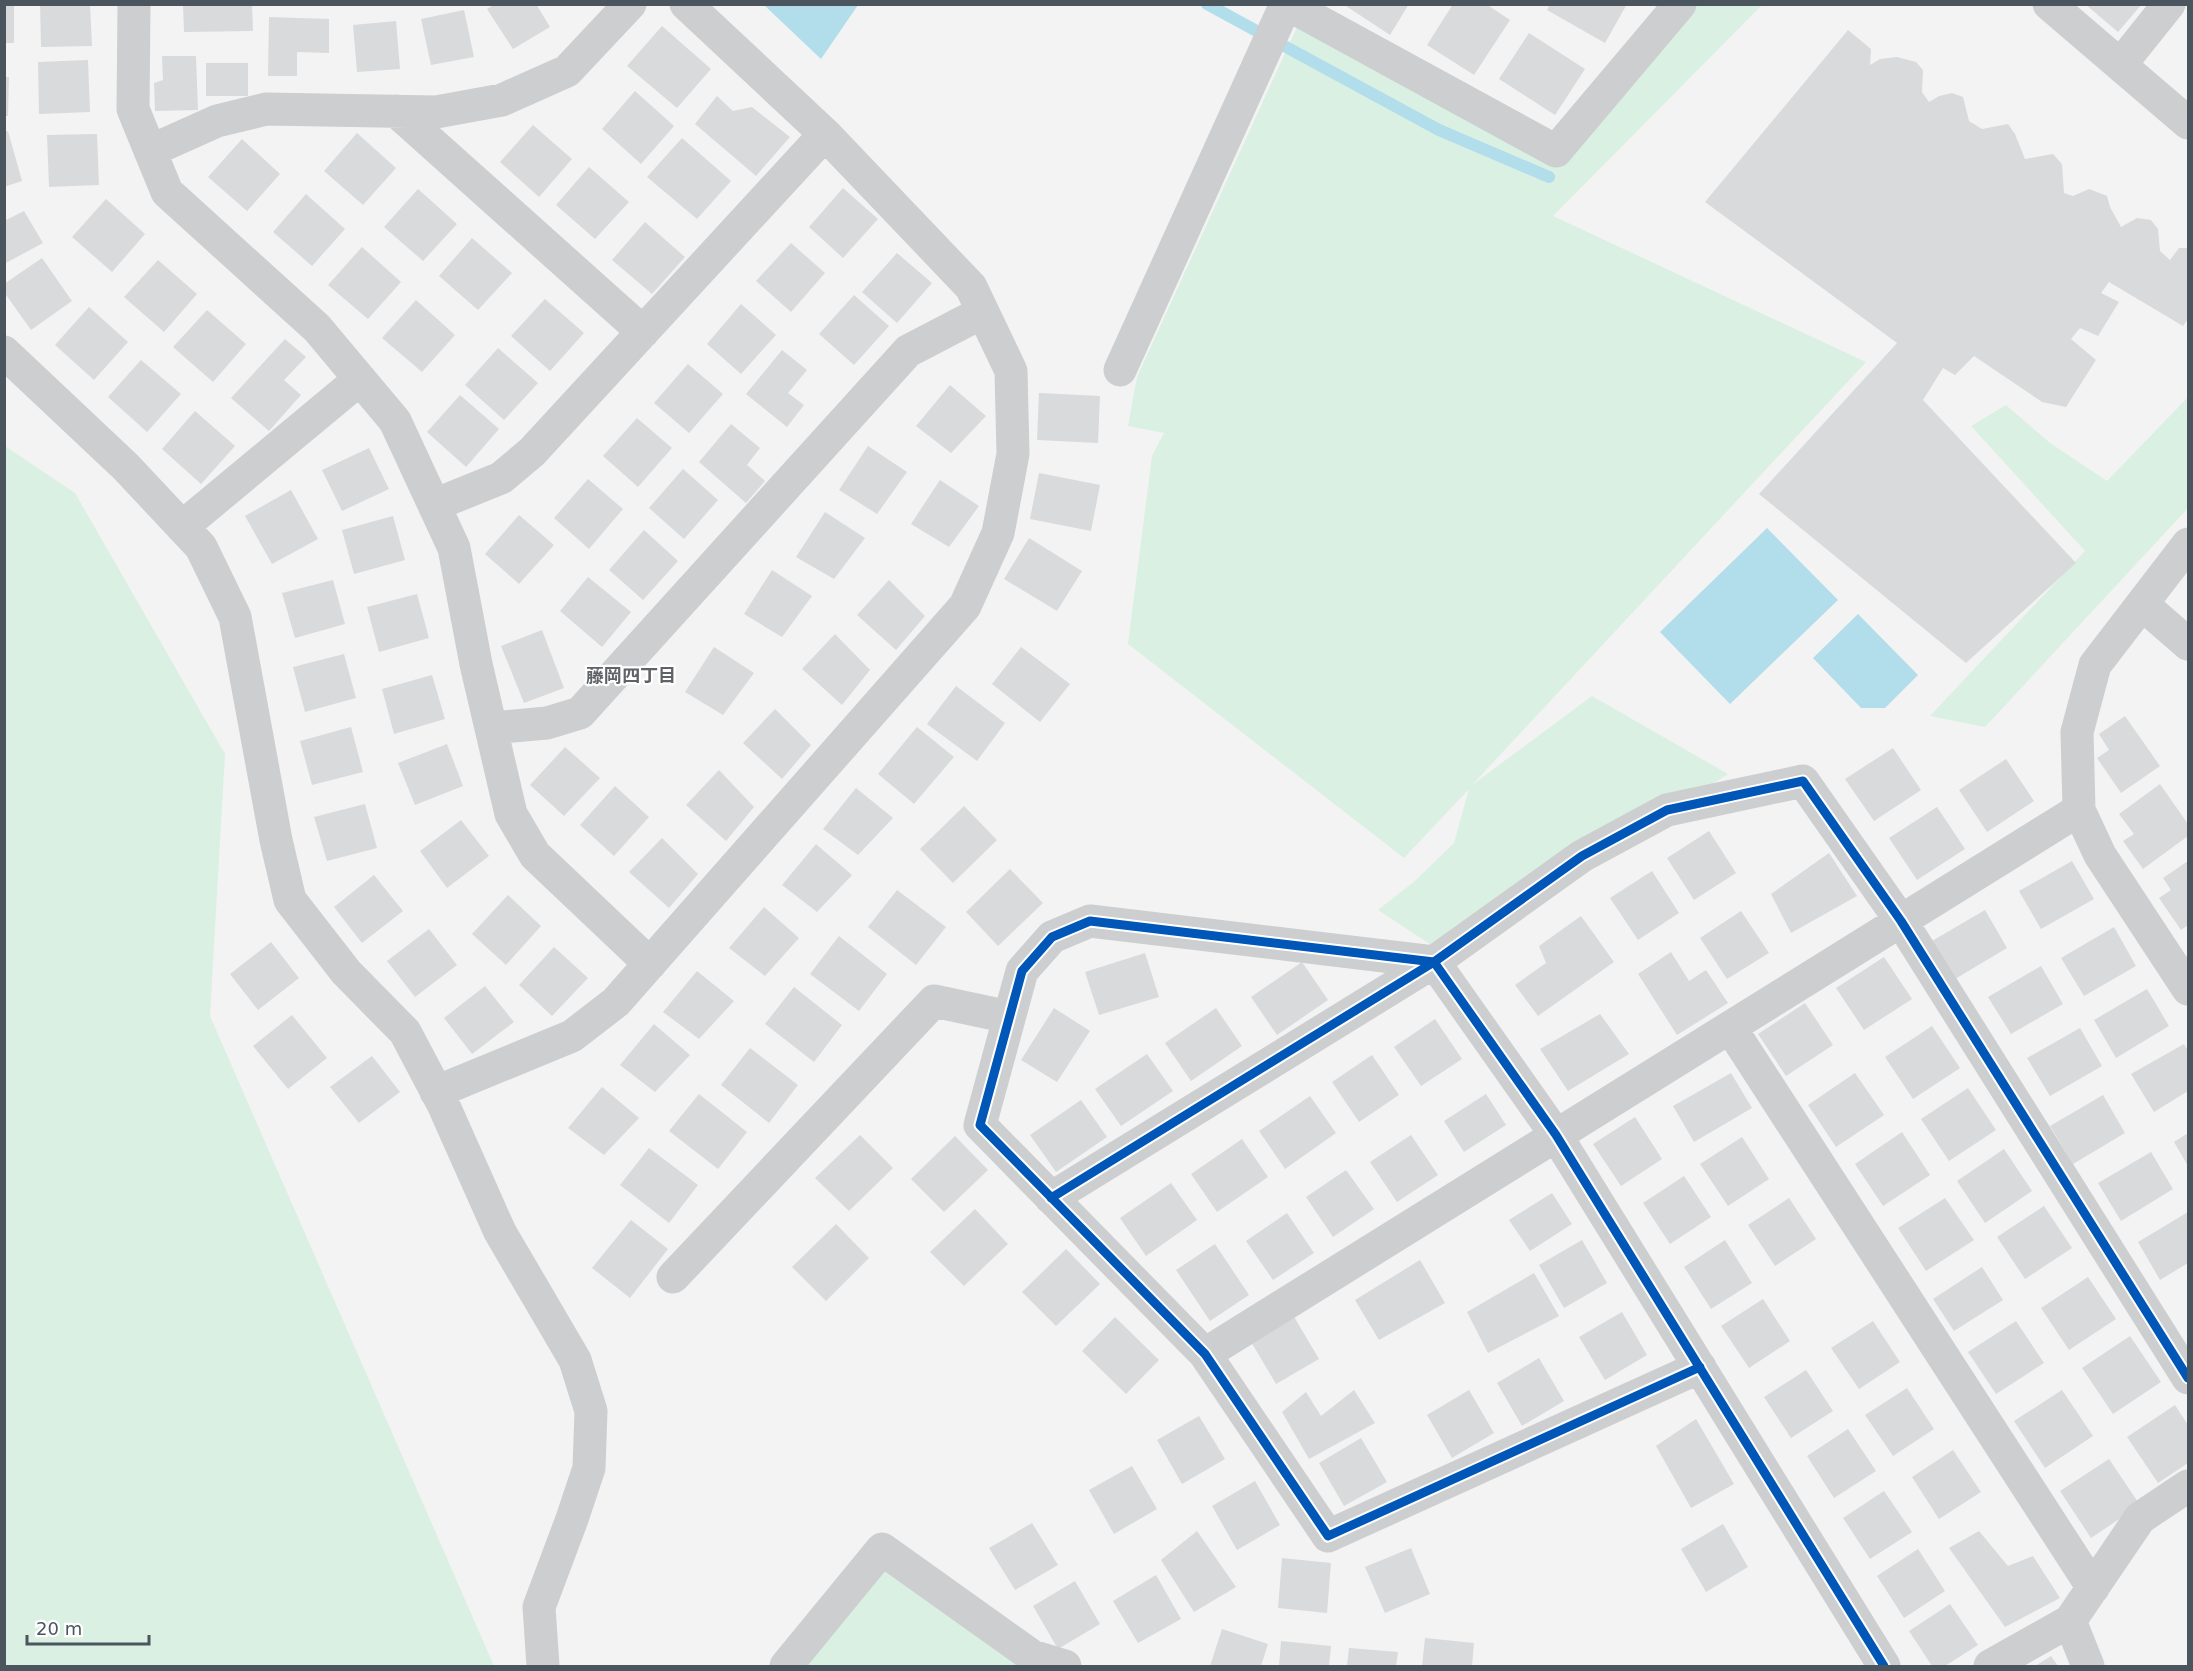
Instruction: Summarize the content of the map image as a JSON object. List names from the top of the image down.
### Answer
{
  "districts": ["藤岡四丁目"],
  "scale_bar": "20 m"
}
